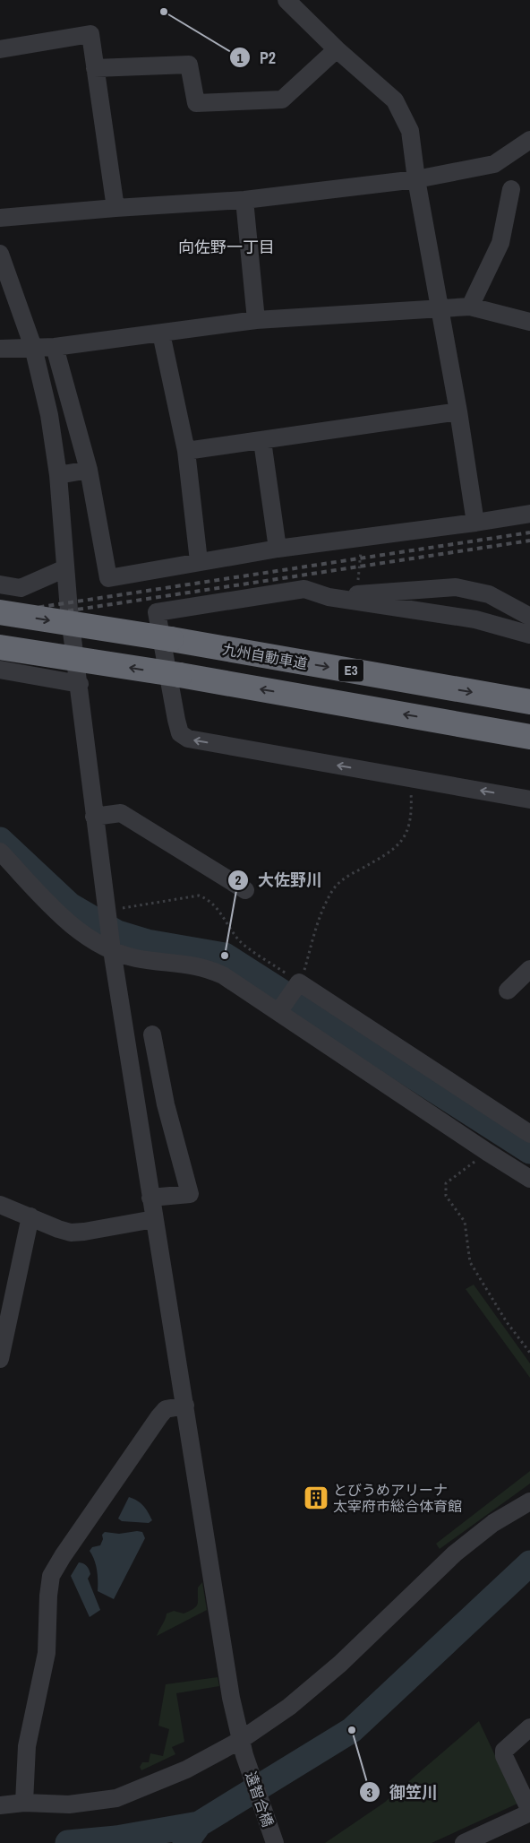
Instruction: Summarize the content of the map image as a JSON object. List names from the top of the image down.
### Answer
{
  "streets": {
    "highway": ["九州自動車道", "E3"],
    "street": ["遠智合橋"]
  },
  "districts": ["向佐野一丁目"],
  "places": {
    "other": ["P2", "大佐野川", "御笠川"],
    "building": ["とびうめアリーナ 太宰府市総合体育館"]
  }
}
